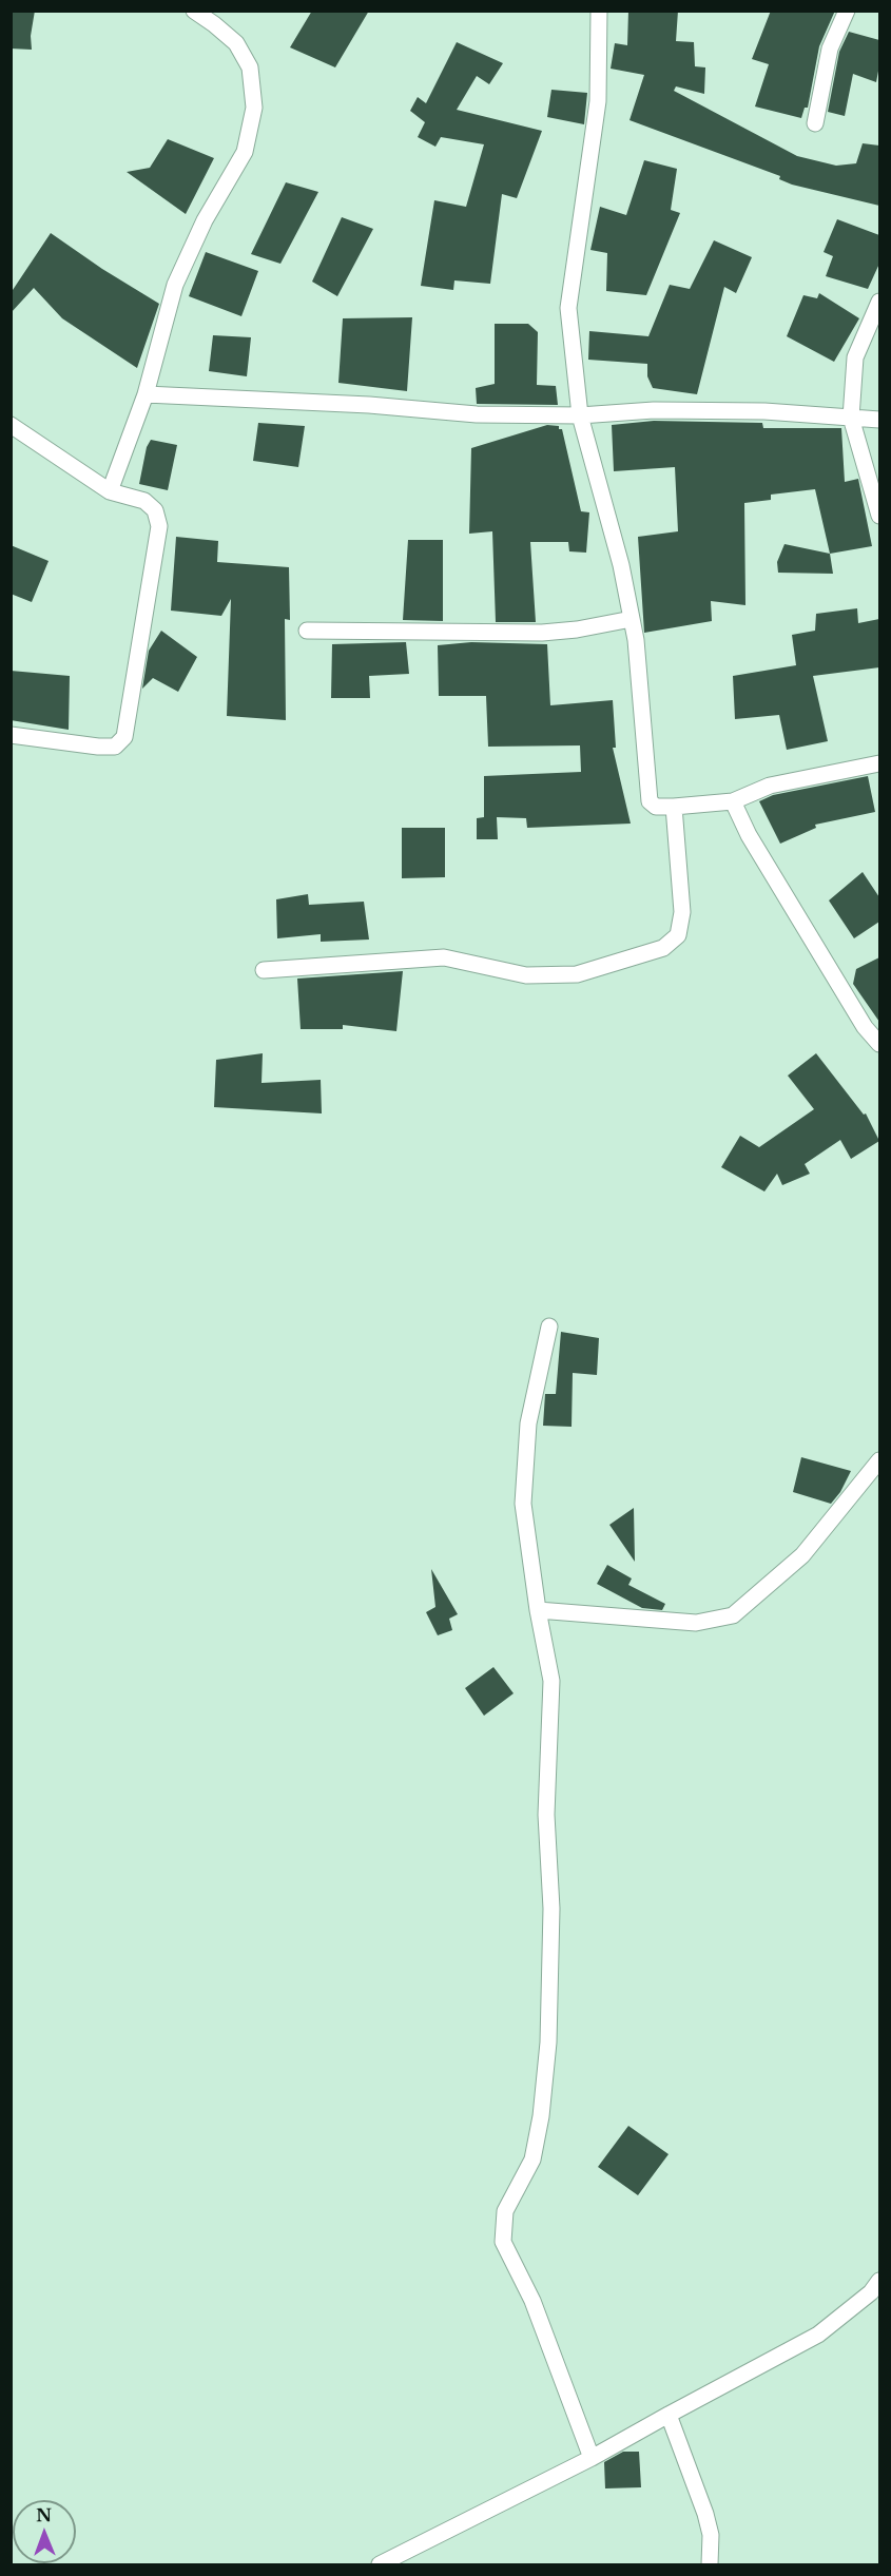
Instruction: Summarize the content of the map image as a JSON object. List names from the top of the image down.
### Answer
{
  "north": "top"
}
